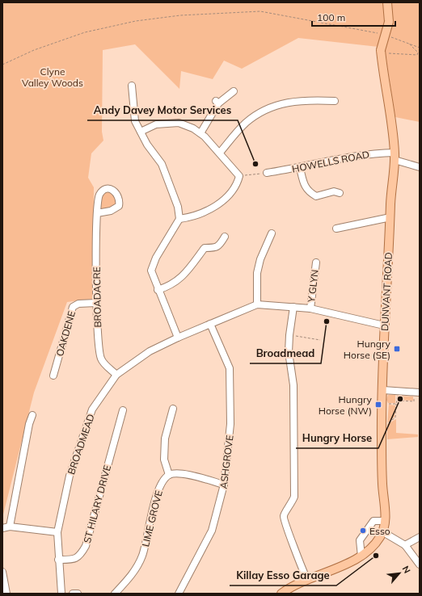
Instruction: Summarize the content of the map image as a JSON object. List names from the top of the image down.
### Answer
{
  "streets": {
    "main road": ["DUNVANT ROAD"],
    "street": [
      "HOWELLS ROAD",
      "Y GLYN",
      "BROADACRE",
      "OAKDENE",
      "BROADMEAD",
      "ASHGROVE",
      "ST HILARY DRIVE",
      "LIME GROVE"
    ]
  },
  "crossings": [
    ["HOWELLS ROAD", "DUNVANT ROAD"],
    ["Y GLYN", "BROADMEAD"],
    ["DUNVANT ROAD", "BROADMEAD"],
    ["BROADACRE", "OAKDENE"],
    ["BROADACRE", "BROADMEAD"],
    ["BROADMEAD", "ASHGROVE"],
    ["BROADMEAD", "ST HILARY DRIVE"]
  ],
  "parks": ["Clyne Valley Woods"],
  "places": {
    "other": [
      "Andy Davey Motor Services",
      "Broadmead",
      "Hungry Horse",
      "Esso",
      "Killay Esso Garage"
    ],
    "transit": ["Hungry Horse (SE)", "Hungry Horse (NW)"]
  },
  "scale_bar": "100 m",
  "north": "top right"
}
